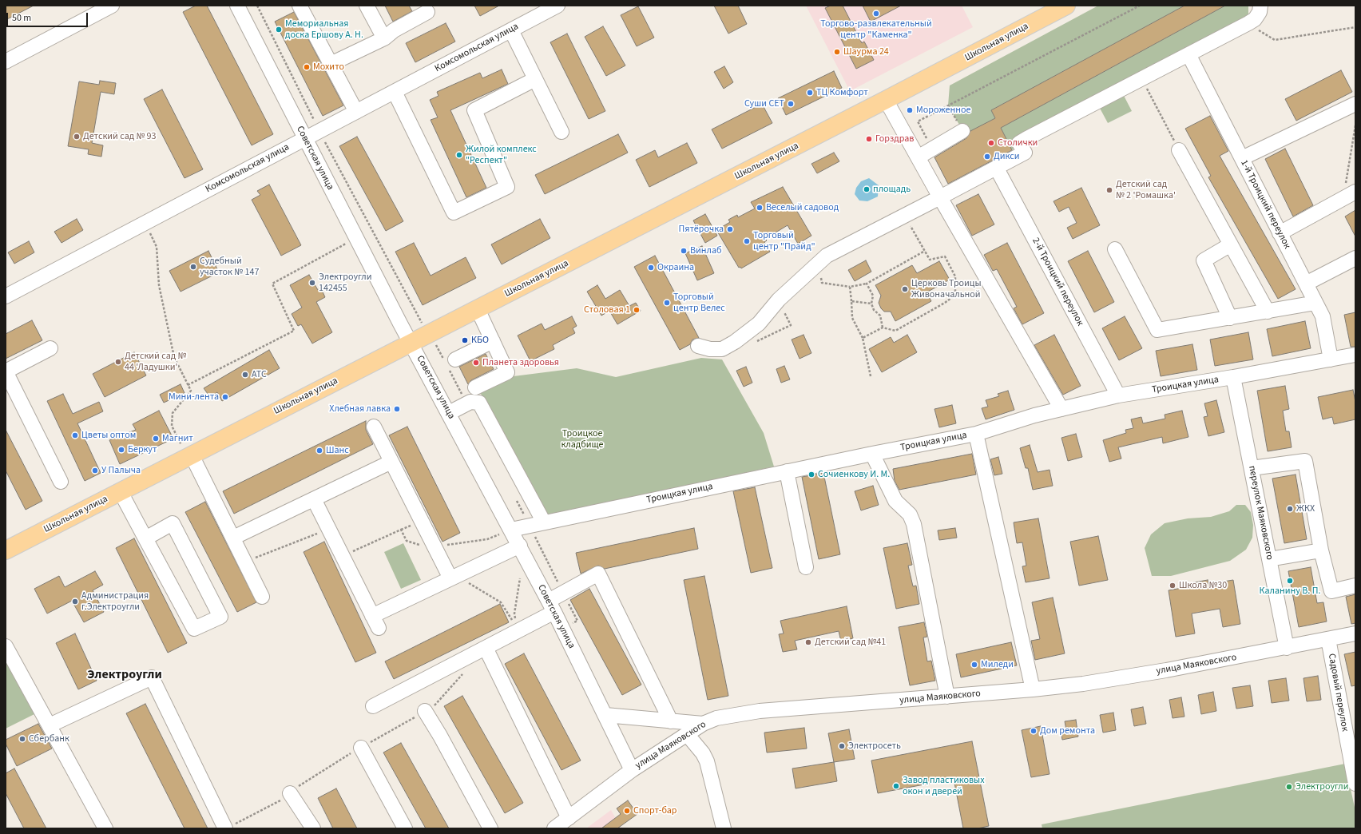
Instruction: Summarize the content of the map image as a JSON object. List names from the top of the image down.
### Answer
{
  "streets": {
    "main road": ["Школьная улица"],
    "street": [
      "Комсомольская улица",
      "Советская улица",
      "1-й Троицкий переулок",
      "2-й Троицкий переулок",
      "Троицкая улица",
      "переулок Маяковского",
      "улица Маяковского",
      "Садовый переулок"
    ]
  },
  "crossings": [
    ["Школьная улица", "Советская улица"],
    ["Комсомольская улица", "Советская улица"],
    ["Советская улица", "Троицкая улица"],
    ["Советская улица", "улица Маяковского"],
    ["1-й Троицкий переулок", "Троицкая улица"],
    ["2-й Троицкий переулок", "Троицкая улица"],
    ["Троицкая улица", "переулок Маяковского"],
    ["переулок Маяковского", "улица Маяковского"],
    ["улица Маяковского", "Садовый переулок"]
  ],
  "districts": ["Электроугли"],
  "parks": ["Троицкое кладбище"],
  "places": [
    "Торгово-развлекательный центр \"Каменка\"",
    "Мемориальная доска Ершову А. Н.",
    "Шаурма 24",
    "Мохито",
    "ТЦ Комфорт",
    "Суши СЕТ",
    "Мороженное",
    "Детский сад № 93",
    "Горздрав",
    "Столички",
    "Жилой комплекс \"Респект\"",
    "Дикси",
    "площадь",
    "Детский сад № 2 'Ромашка'",
    "Веселый садовод",
    "Пятёрочка",
    "Торговый центр \"Прайд\"",
    "Винлаб",
    "Судебный участок № 147",
    "Окраина",
    "Электроугли 142455",
    "Церковь Троицы Живоначальной",
    "Торговый центр Велес",
    "Столовая 1",
    "КБО",
    "Детский сад № 44 'Ладушки'",
    "Планета здоровья",
    "АТС",
    "Мини-лента",
    "Хлебная лавка",
    "Цветы оптом",
    "Магнит",
    "Беркут",
    "Шанс",
    "У Палыча",
    "Сочиенкову И. М.",
    "ЖКХ",
    "Каланину В. П.",
    "Школа №30",
    "Администрация г.Электроугли",
    "Детский сад №41",
    "Миледи",
    "Дом ремонта",
    "Сбербанк",
    "Электросеть",
    "Завод пластиковых окон и дверей",
    "Электроугли",
    "Спорт-бар"
  ],
  "scale_bar": "50 m"
}
